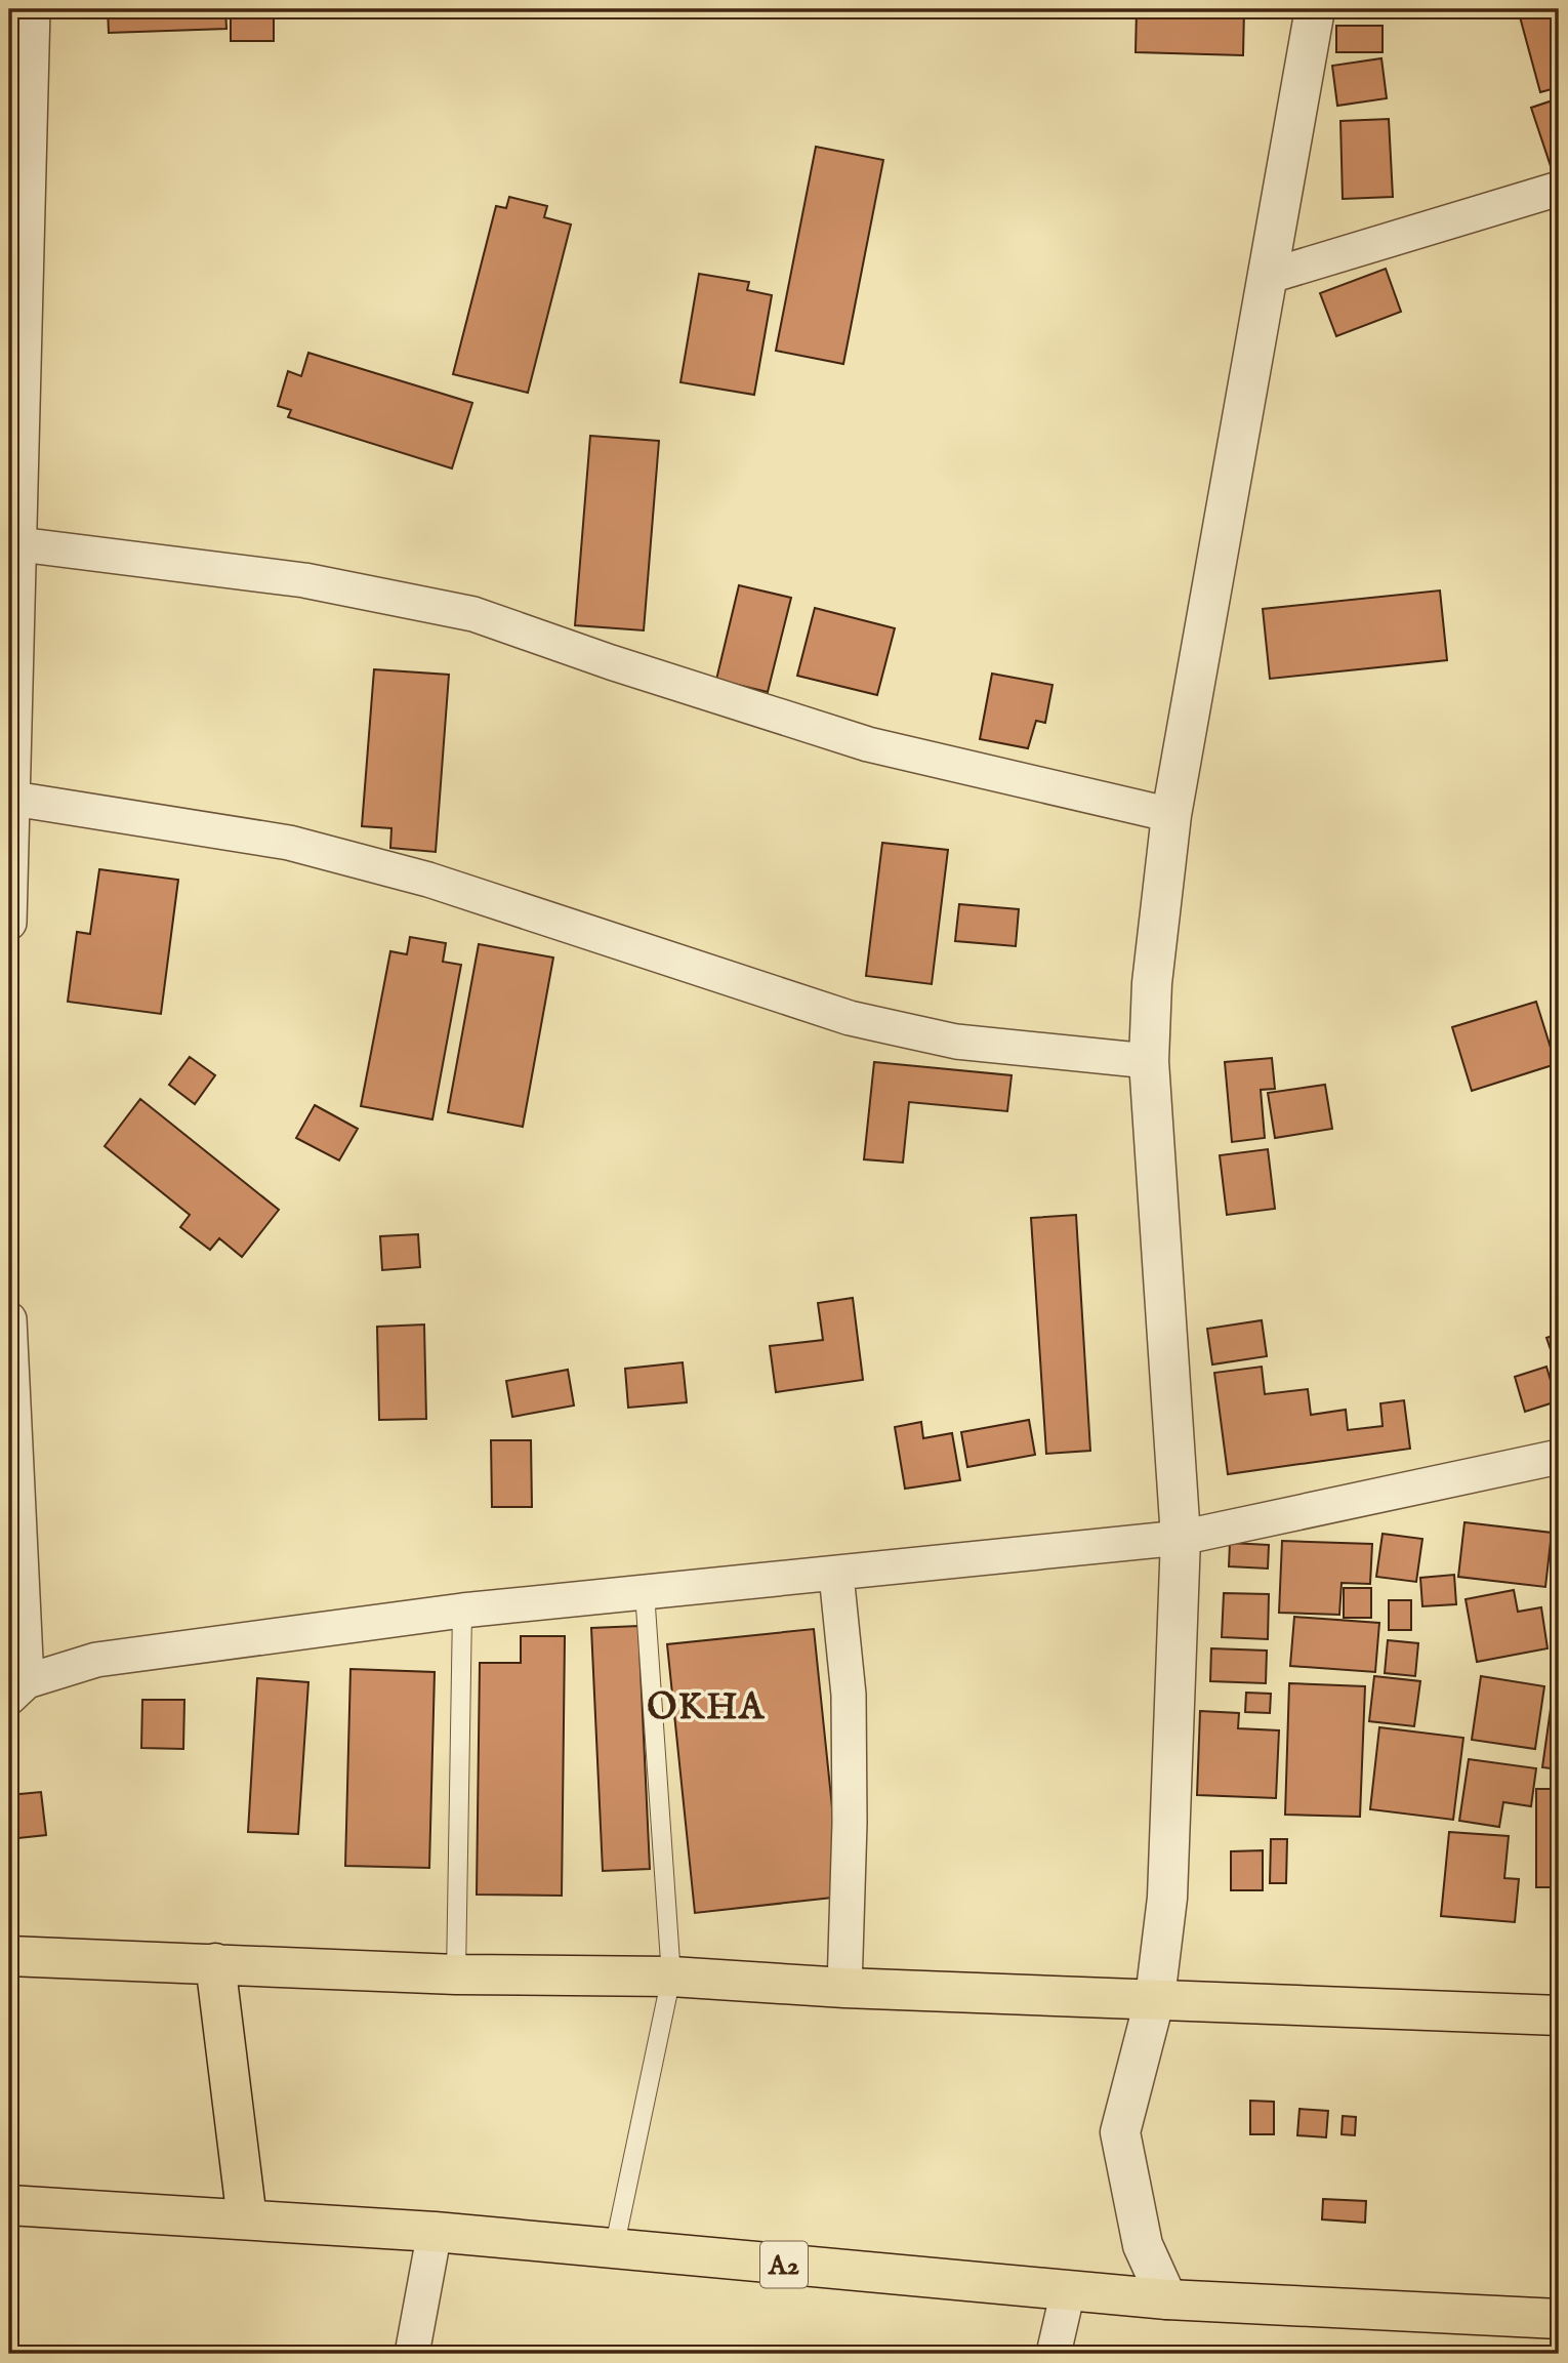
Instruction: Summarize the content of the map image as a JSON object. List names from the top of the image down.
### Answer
{
  "streets": {
    "highway": ["A2"]
  },
  "districts": ["OKHA"]
}
